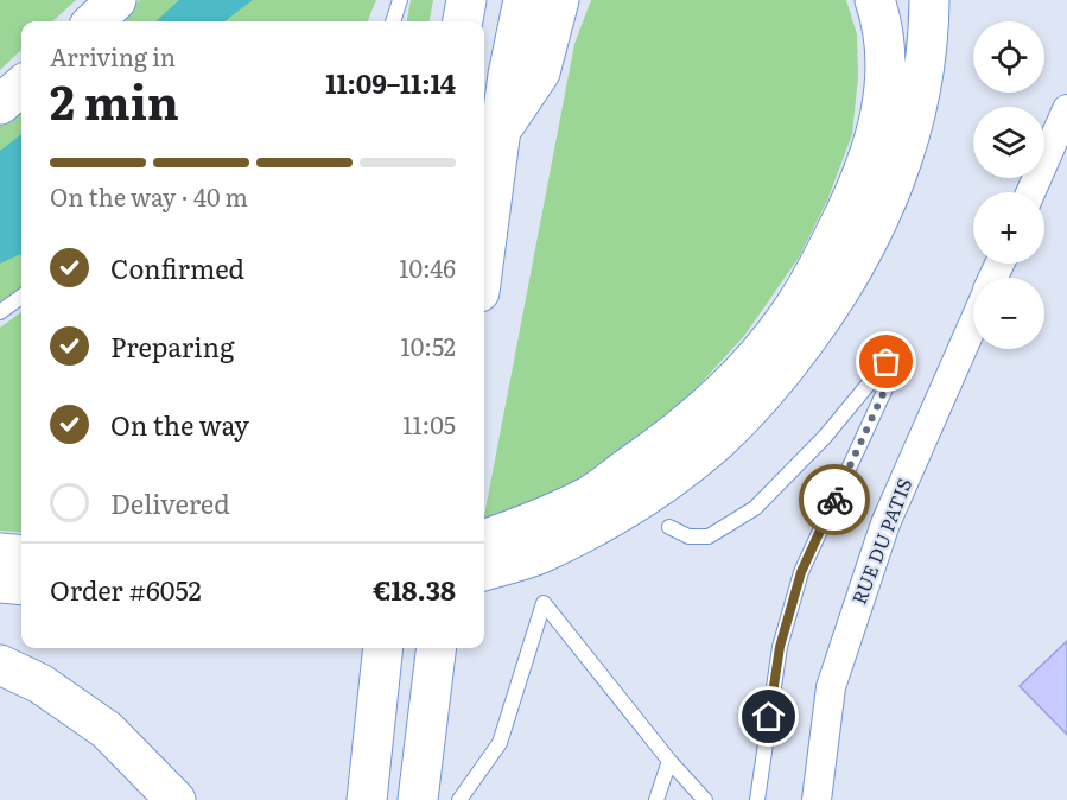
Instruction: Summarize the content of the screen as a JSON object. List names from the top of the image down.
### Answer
{
  "streets": {
    "street": ["RUE DU PATIS"]
  },
  "page": {
    "map_buttons": ["+", "−"],
    "heading": ["2 min", "Arriving in", "11:09–11:14"],
    "panel": ["Order #6052", "€18.38"],
    "bar": "On the way · 40 m",
    "list": [
      ["Confirmed", "10:46"],
      ["Preparing", "10:52"],
      ["On the way", "11:05"],
      "Delivered"
    ]
  }
}
